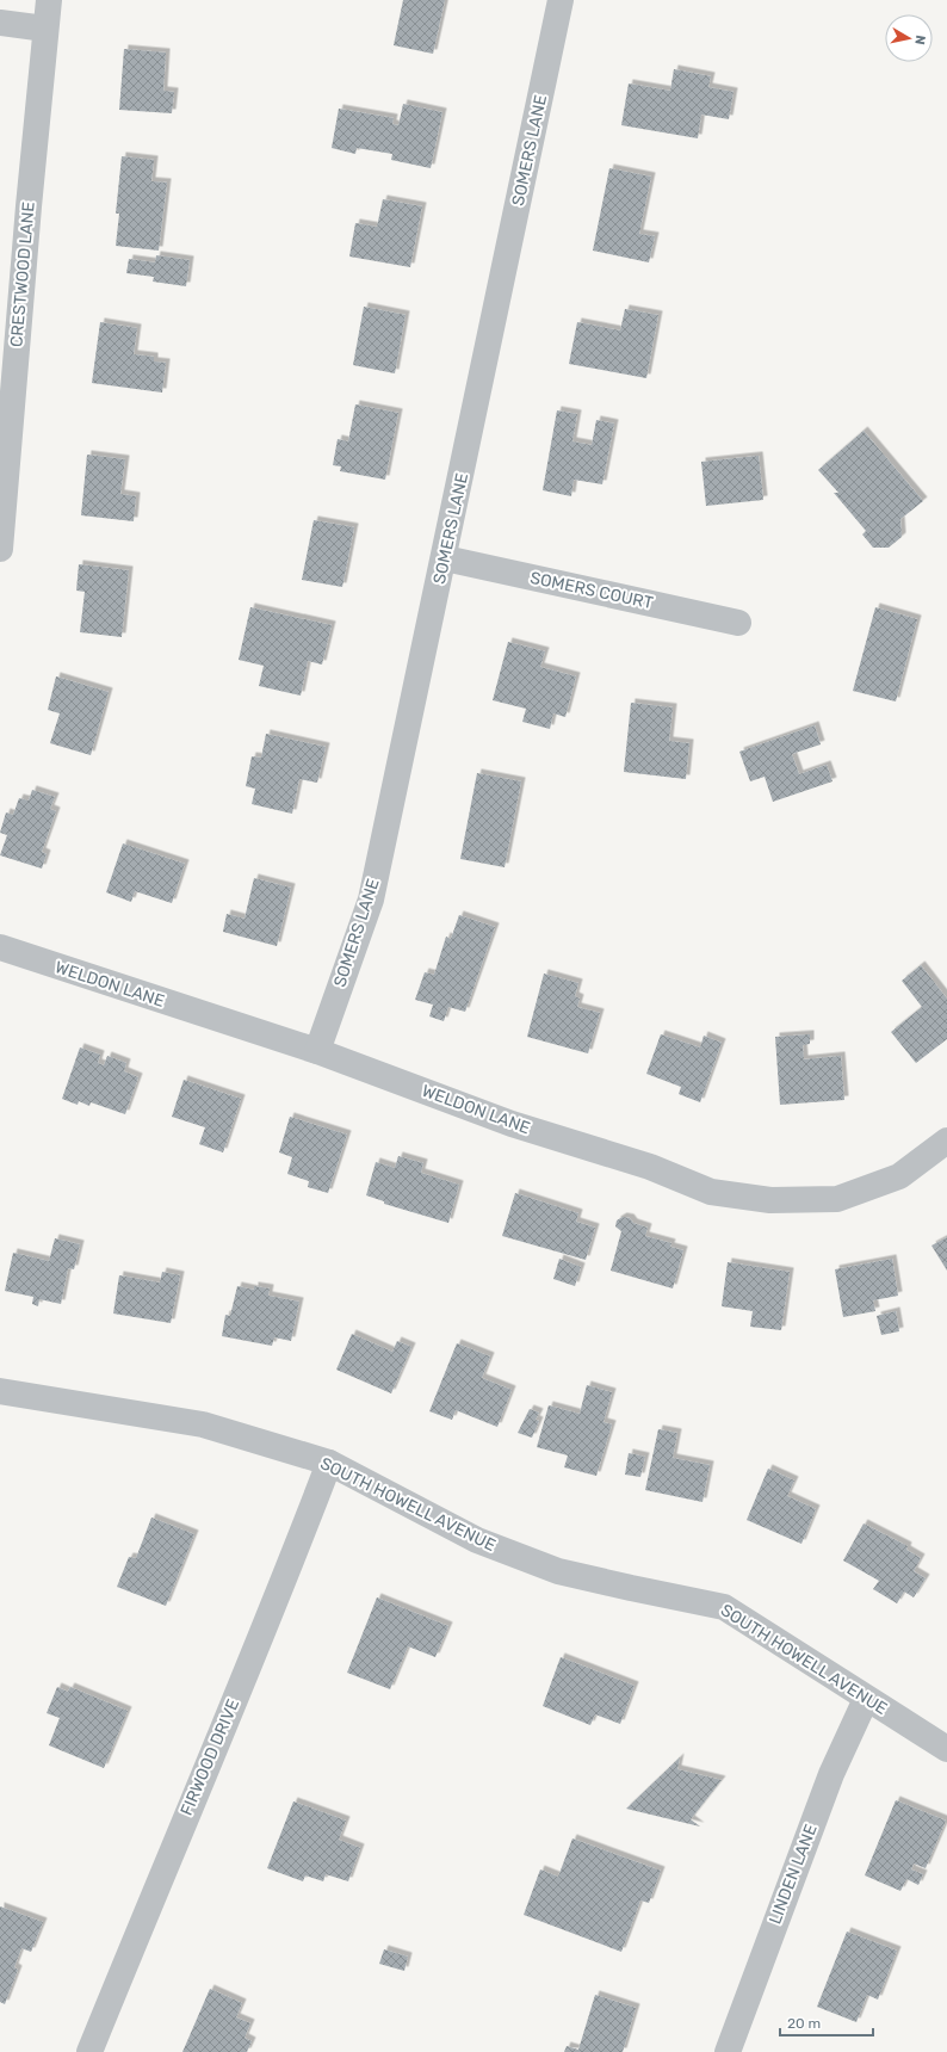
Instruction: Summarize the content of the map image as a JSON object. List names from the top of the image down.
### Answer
{
  "streets": {
    "street": [
      "SOMERS LANE",
      "CRESTWOOD LANE",
      "SOMERS COURT",
      "WELDON LANE",
      "SOUTH HOWELL AVENUE",
      "FIRWOOD DRIVE",
      "LINDEN LANE"
    ]
  },
  "crossings": [
    ["SOMERS LANE", "SOMERS COURT"],
    ["SOMERS LANE", "WELDON LANE"],
    ["SOUTH HOWELL AVENUE", "FIRWOOD DRIVE"],
    ["SOUTH HOWELL AVENUE", "LINDEN LANE"]
  ],
  "scale_bar": "20 m",
  "north": "right"
}
